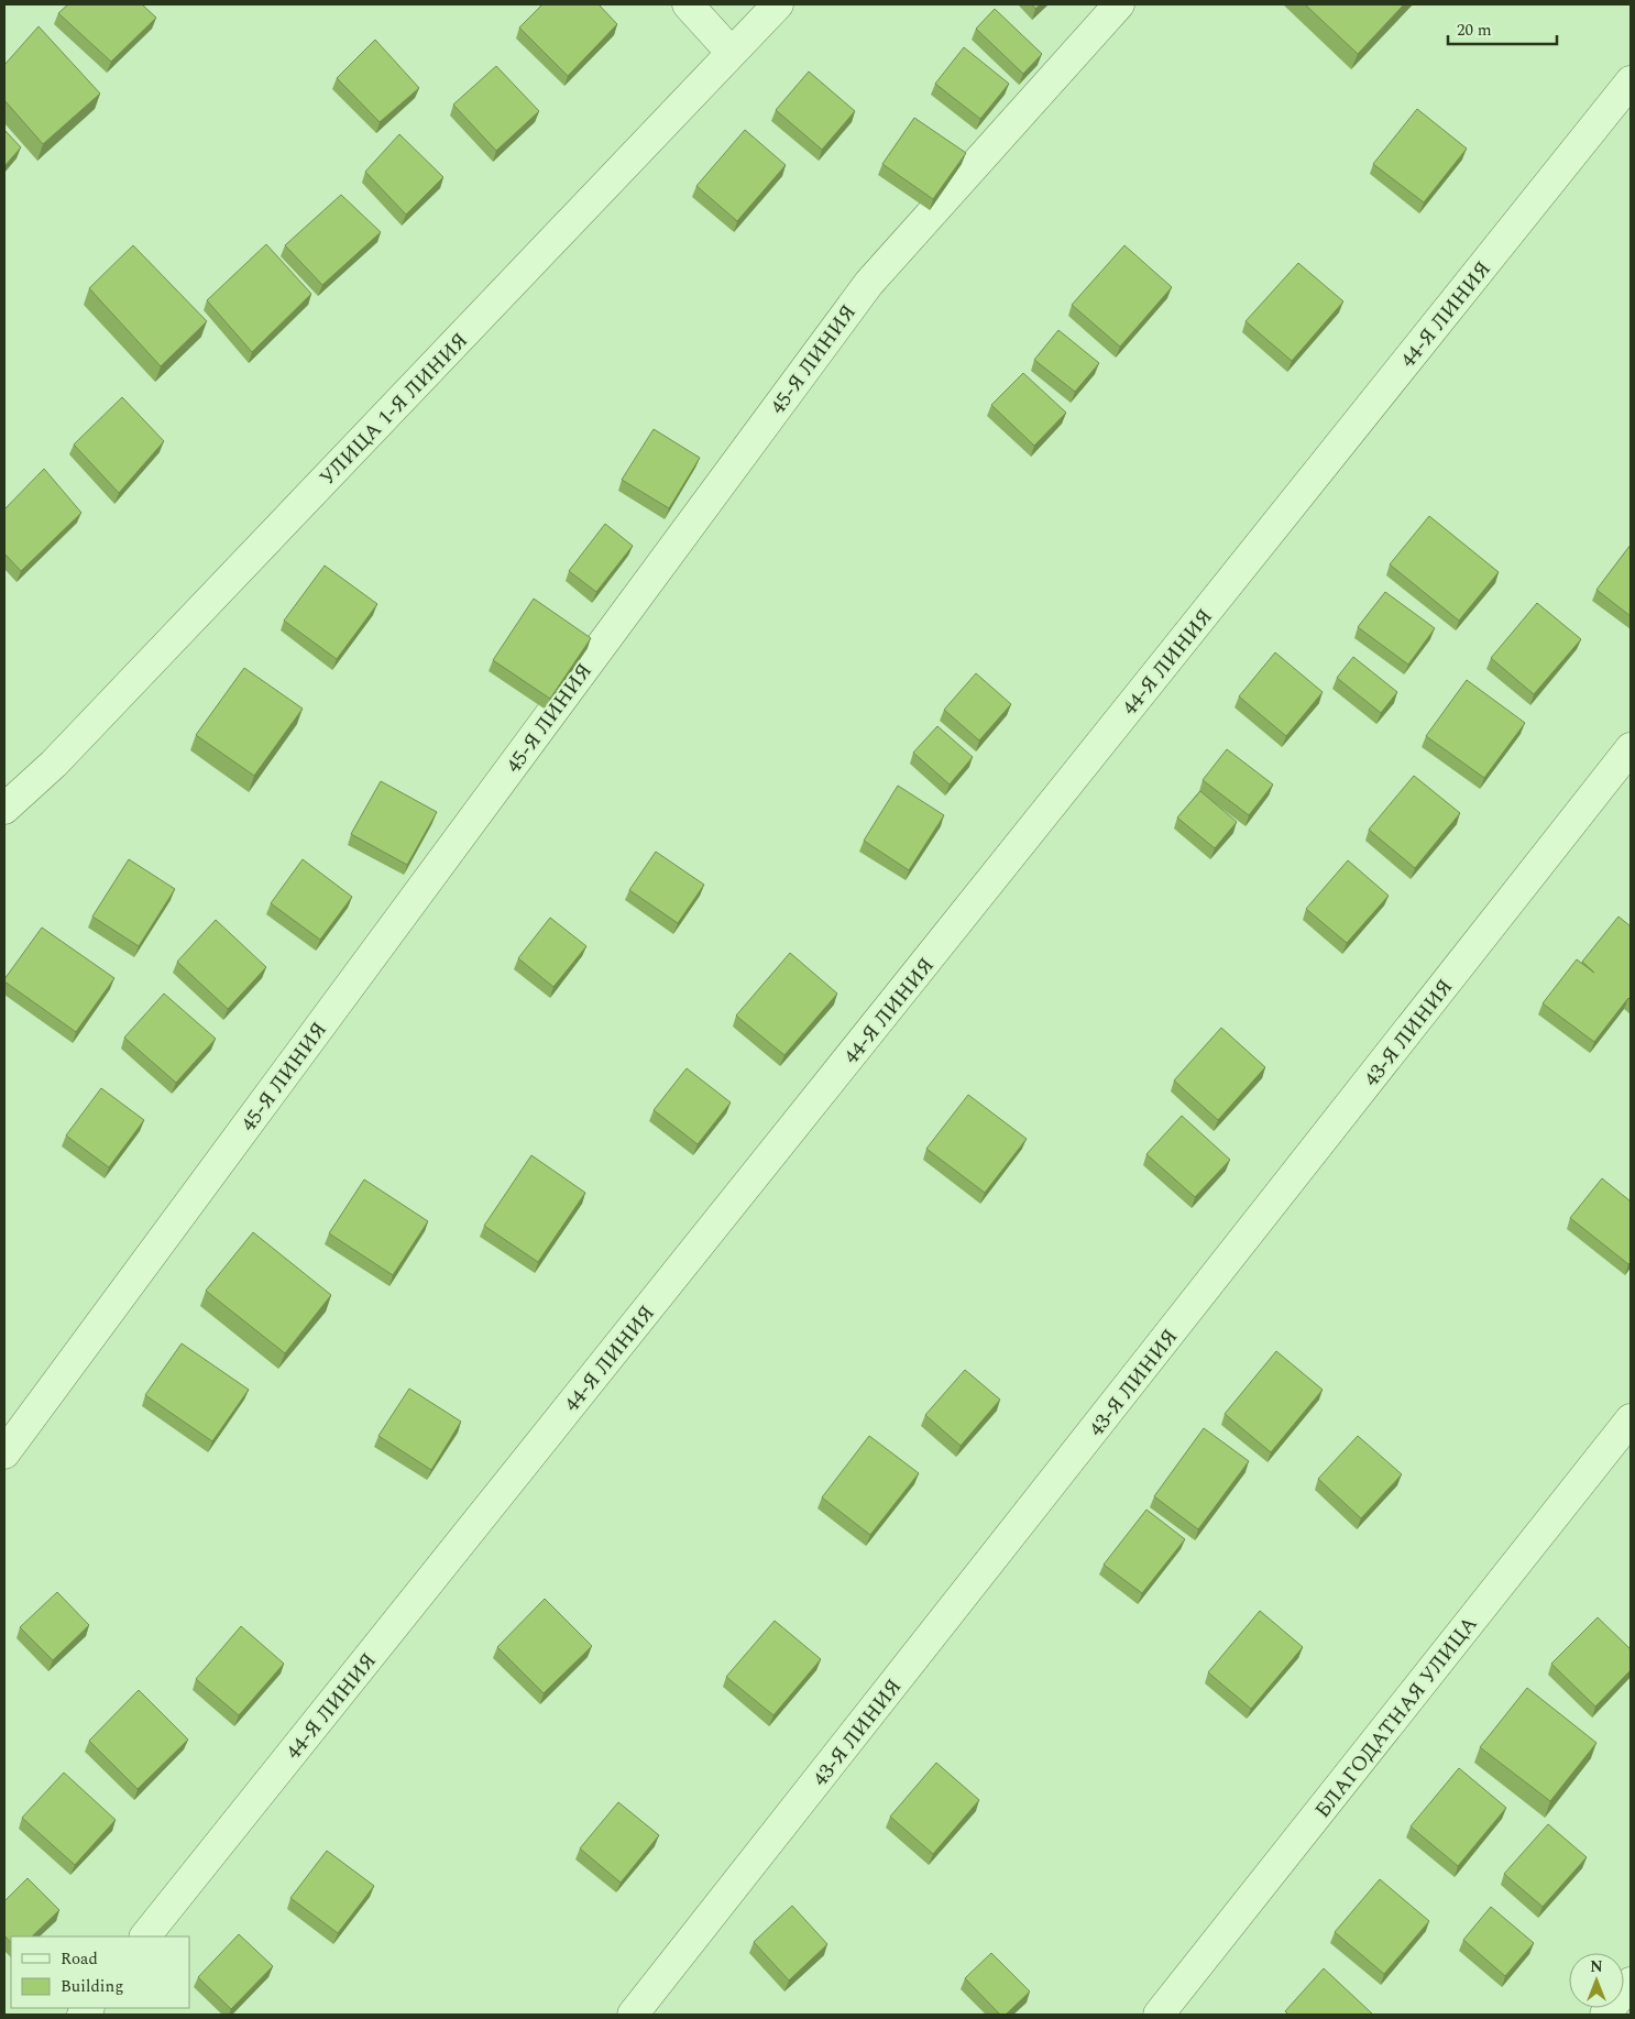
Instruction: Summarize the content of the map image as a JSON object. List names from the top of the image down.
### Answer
{
  "streets": {
    "street": [
      "44-Я ЛИНИЯ",
      "45-Я ЛИНИЯ",
      "УЛИЦА 1-Я ЛИНИЯ",
      "43-Я ЛИНИЯ",
      "БЛАГОДАТНАЯ УЛИЦА"
    ]
  },
  "legend": ["Road", "Building"],
  "scale_bar": "20 m",
  "north": "top"
}
